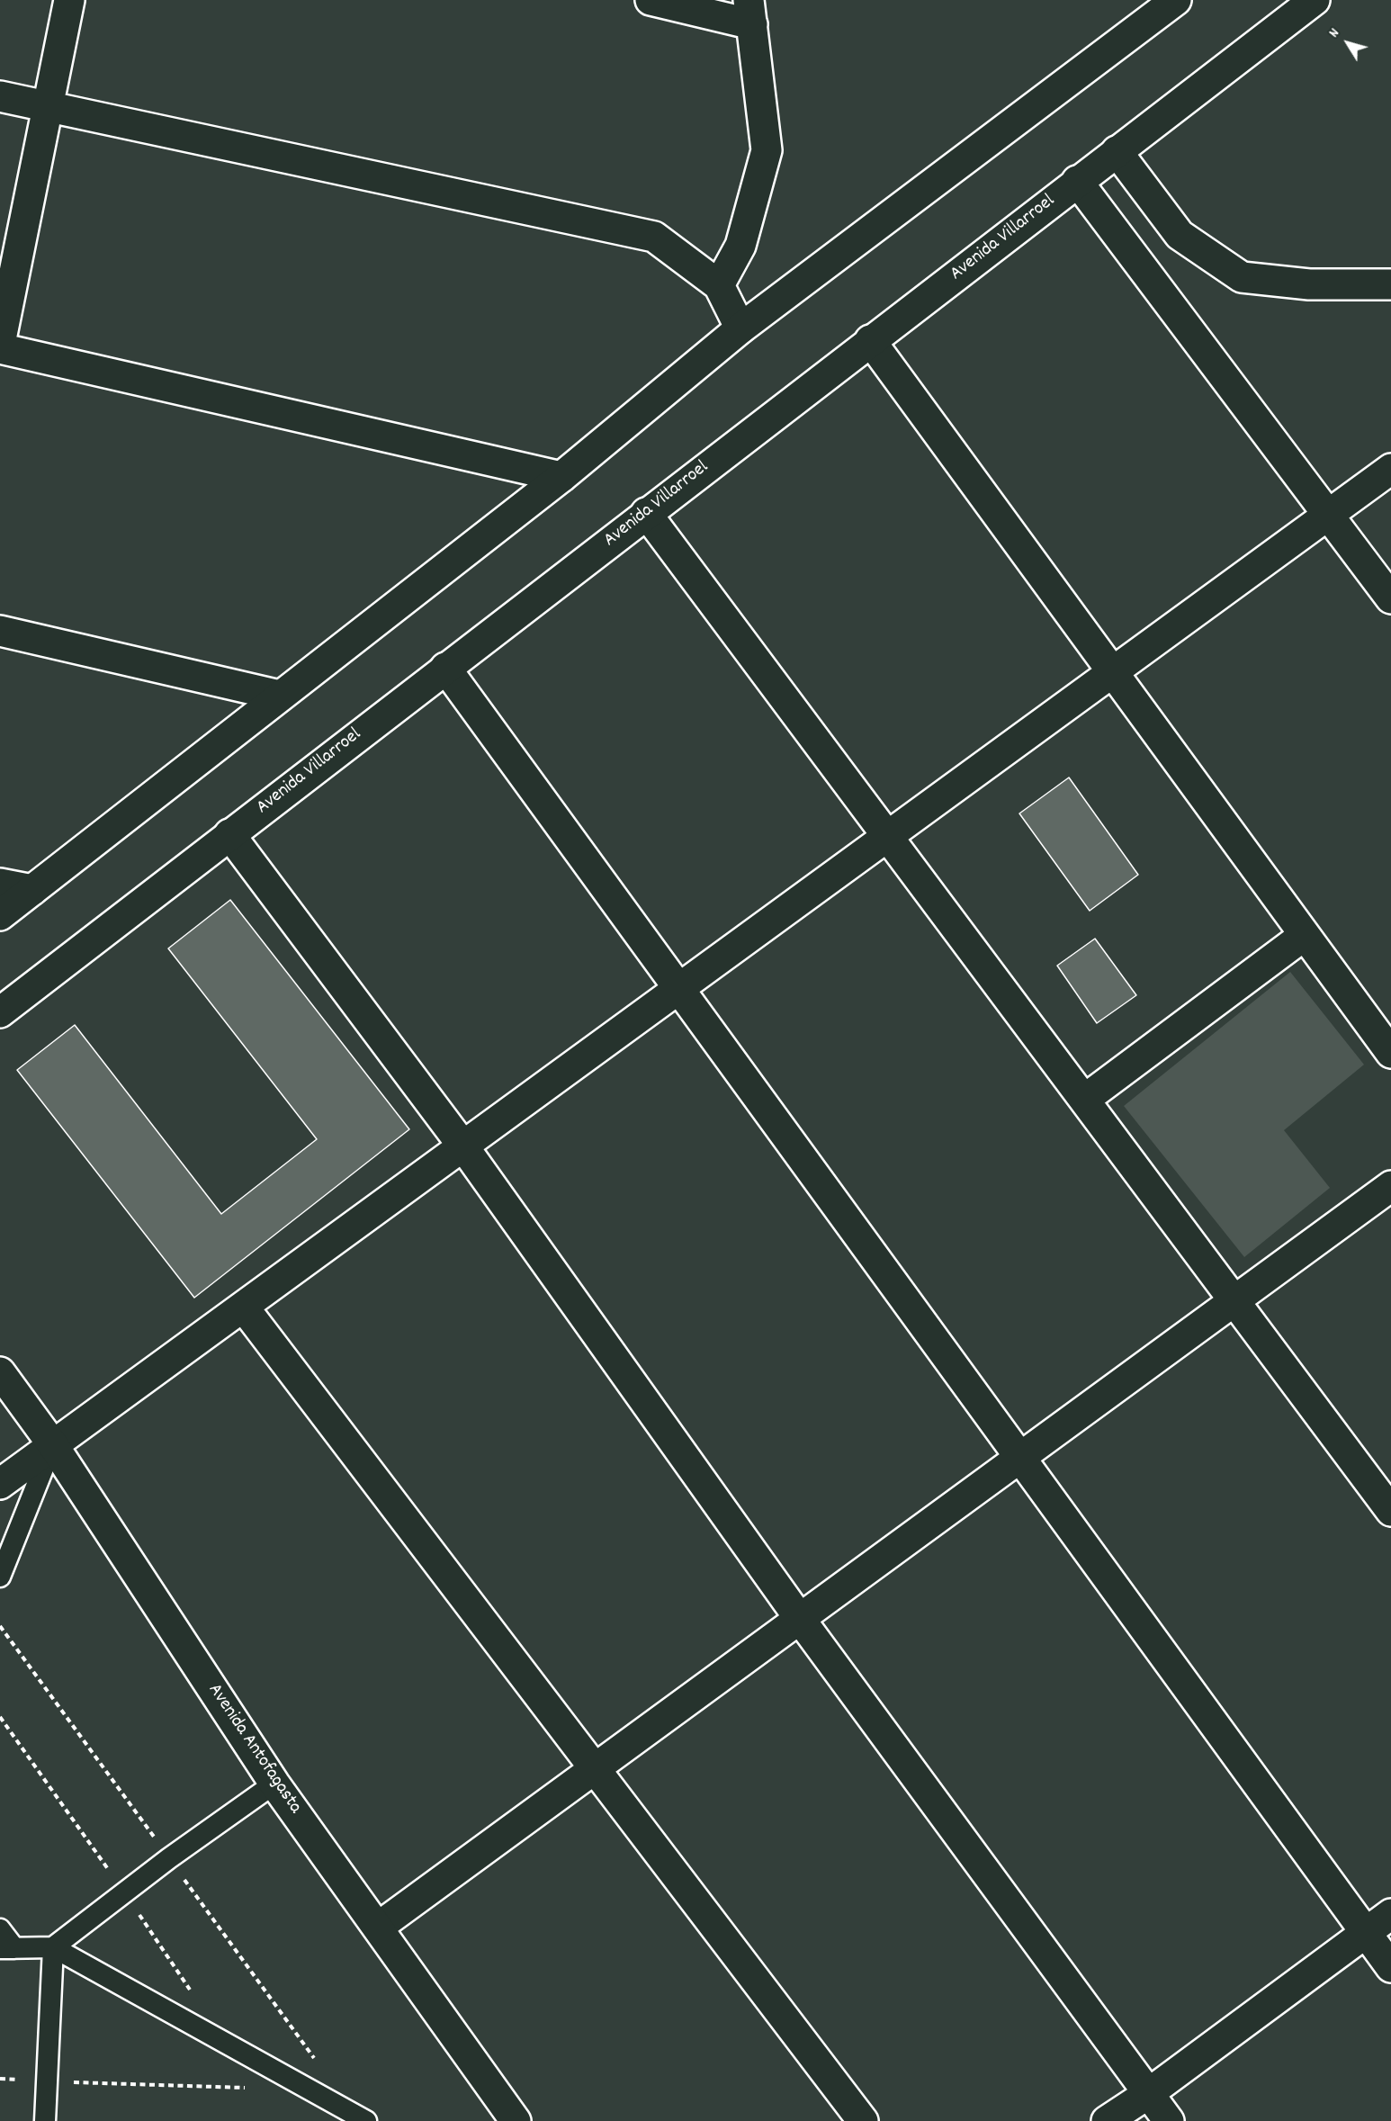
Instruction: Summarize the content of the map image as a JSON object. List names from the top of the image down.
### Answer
{
  "streets": {
    "street": ["Avenida Villarroel", "Avenida Antofagasta"]
  },
  "north": "top left"
}
